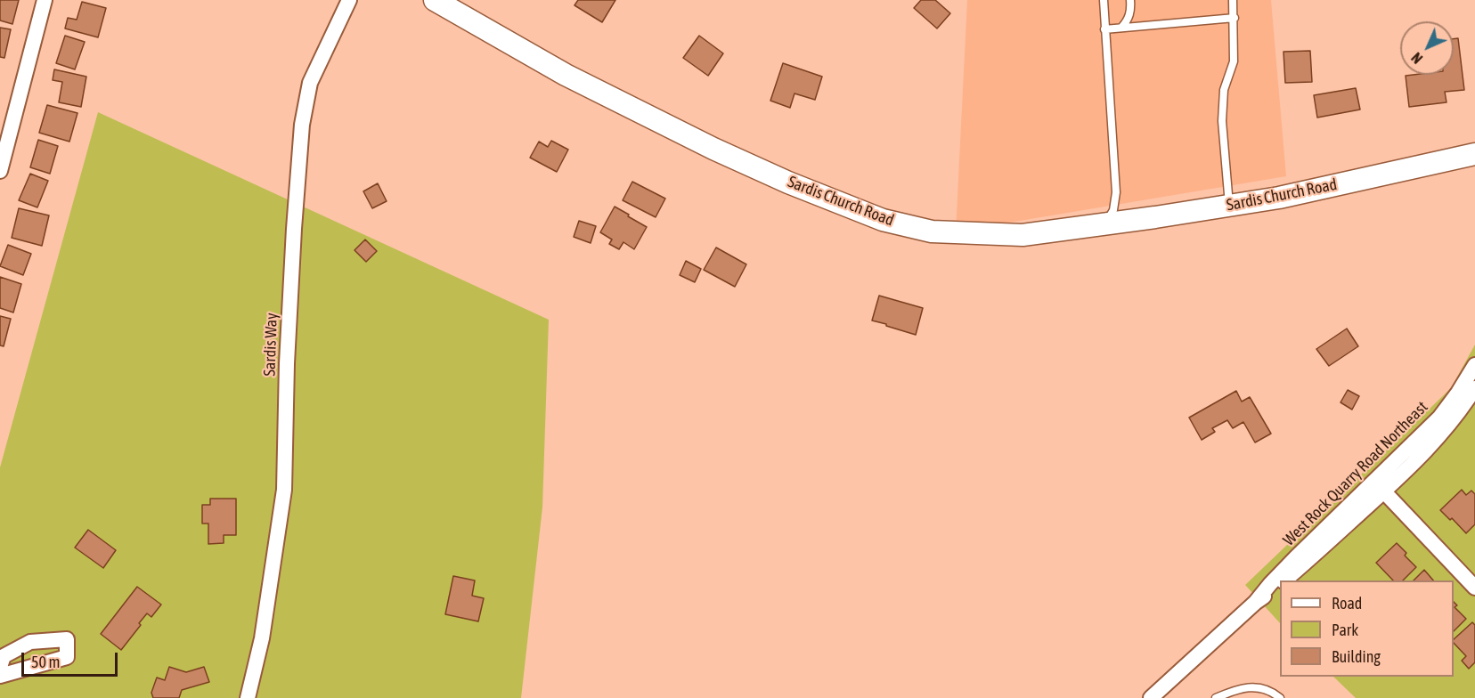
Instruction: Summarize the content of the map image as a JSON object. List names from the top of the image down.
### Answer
{
  "streets": {
    "street": ["Sardis Church Road", "Sardis Way", "West Rock Quarry Road Northeast"]
  },
  "legend": ["Road", "Park", "Building"],
  "scale_bar": "50 m",
  "north": "bottom left"
}
